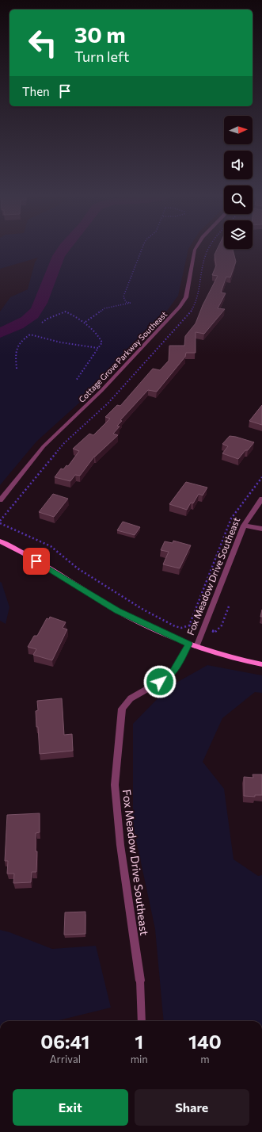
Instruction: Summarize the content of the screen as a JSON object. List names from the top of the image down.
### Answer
{
  "streets": {
    "street": ["Cottage Grove Parkway Southeast", "Fox Meadow Drive Southeast"]
  },
  "north": "right",
  "page": {
    "turn": ["30 m", "Turn left"],
    "then": "Then",
    "eta": [
      "06:41",
      "Arrival",
      "1",
      "min",
      "140",
      "m"
    ],
    "buttons": ["Exit", "Share"]
  }
}
